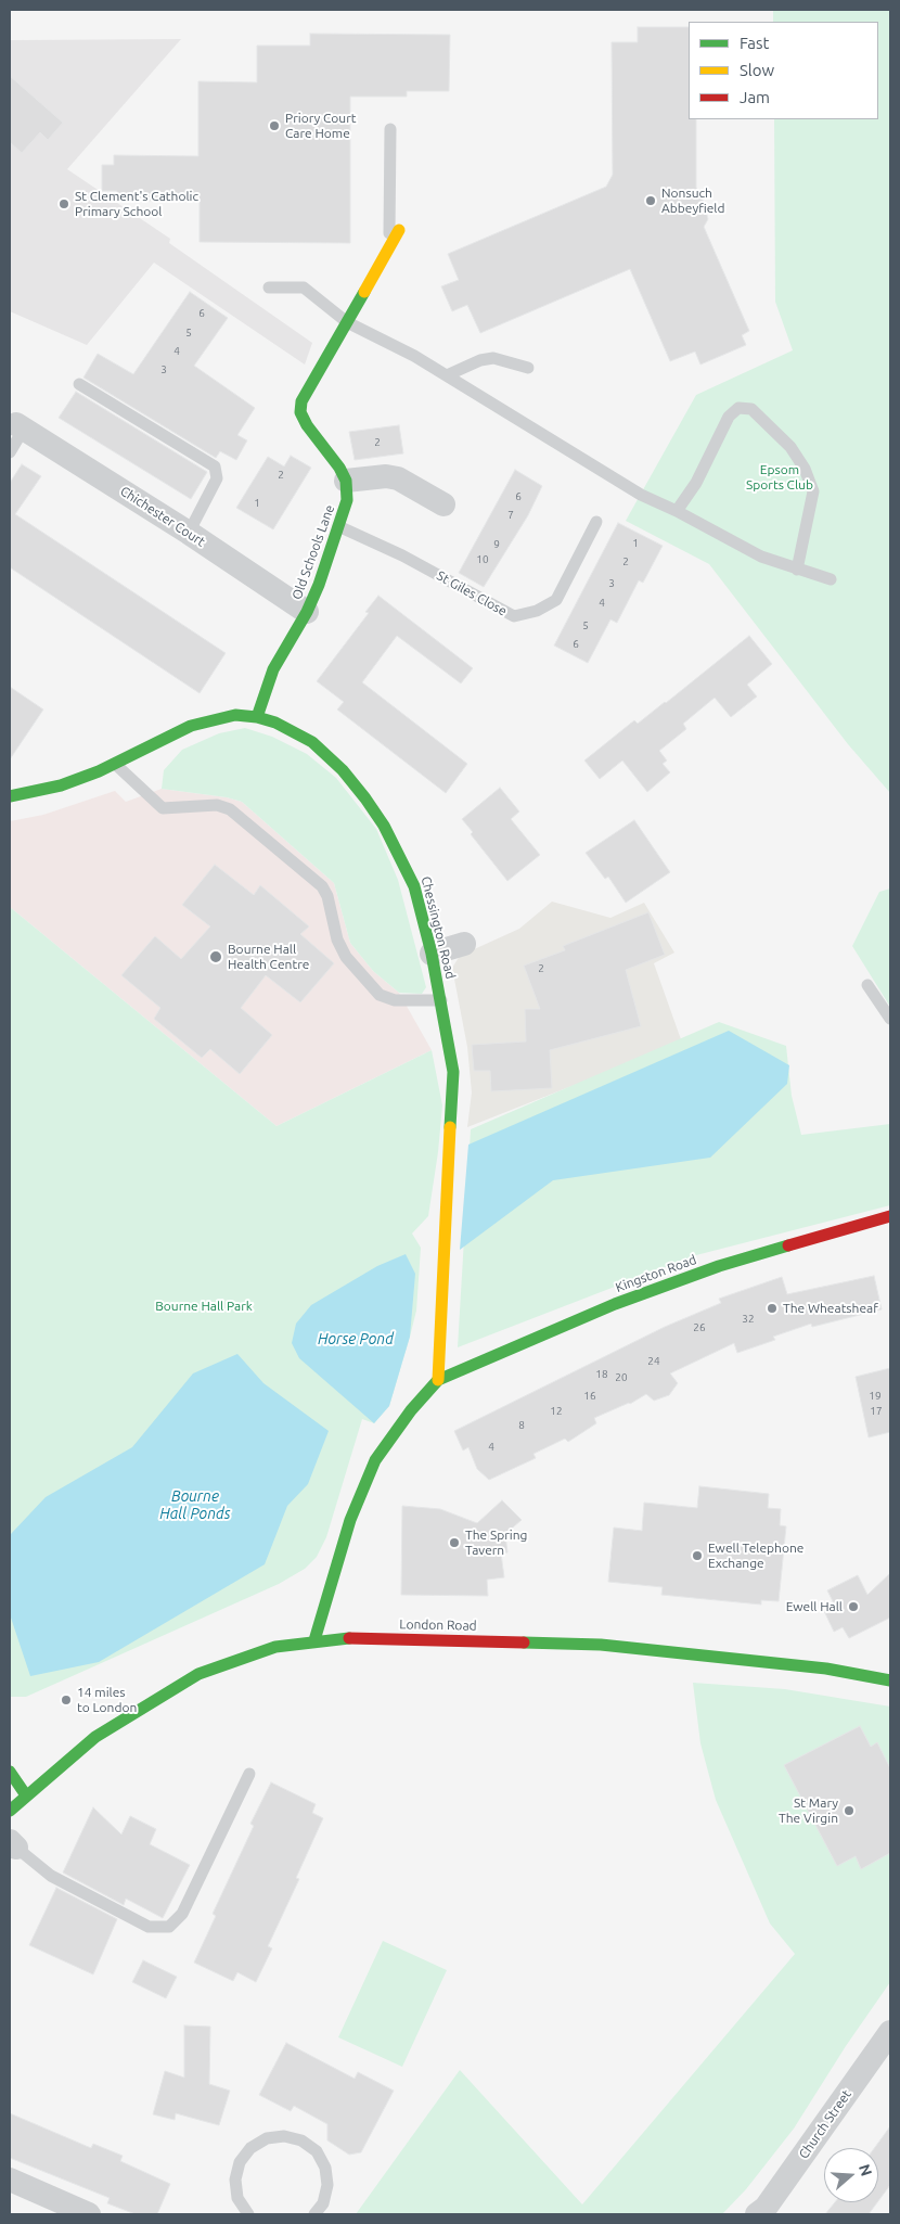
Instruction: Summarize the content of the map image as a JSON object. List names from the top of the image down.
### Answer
{
  "streets": {
    "main road": [
      "Old Schools Lane",
      "Chessington Road",
      "Kingston Road",
      "London Road"
    ],
    "street": ["Chichester Court", "Church Street"],
    "lane": ["St Giles Close"]
  },
  "crossings": [
    ["Chichester Court", "Old Schools Lane"],
    ["Old Schools Lane", "St Giles Close"],
    ["Old Schools Lane", "Chessington Road"],
    ["Chessington Road", "Kingston Road"]
  ],
  "water": ["Horse Pond", "Bourne Hall Ponds"],
  "parks": ["Epsom Sports Club", "Bourne Hall Park"],
  "places": [
    "Priory Court Care Home",
    "Nonsuch Abbeyfield",
    "St Clement's Catholic Primary School",
    "Bourne Hall Health Centre",
    "The Wheatsheaf",
    "The Spring Tavern",
    "Ewell Telephone Exchange",
    "Ewell Hall",
    "14 miles to London",
    "St Mary The Virgin"
  ],
  "house_numbers": [
    "6",
    "5",
    "4",
    "3",
    "2",
    "2",
    "6",
    "1",
    "7",
    "1",
    "9",
    "10",
    "2",
    "3",
    "4",
    "5",
    "6",
    "2",
    "32",
    "26",
    "24",
    "18",
    "20",
    "16",
    "19",
    "12",
    "17",
    "8",
    "4"
  ],
  "legend": ["Fast", "Slow", "Jam"],
  "north": "right"
}
